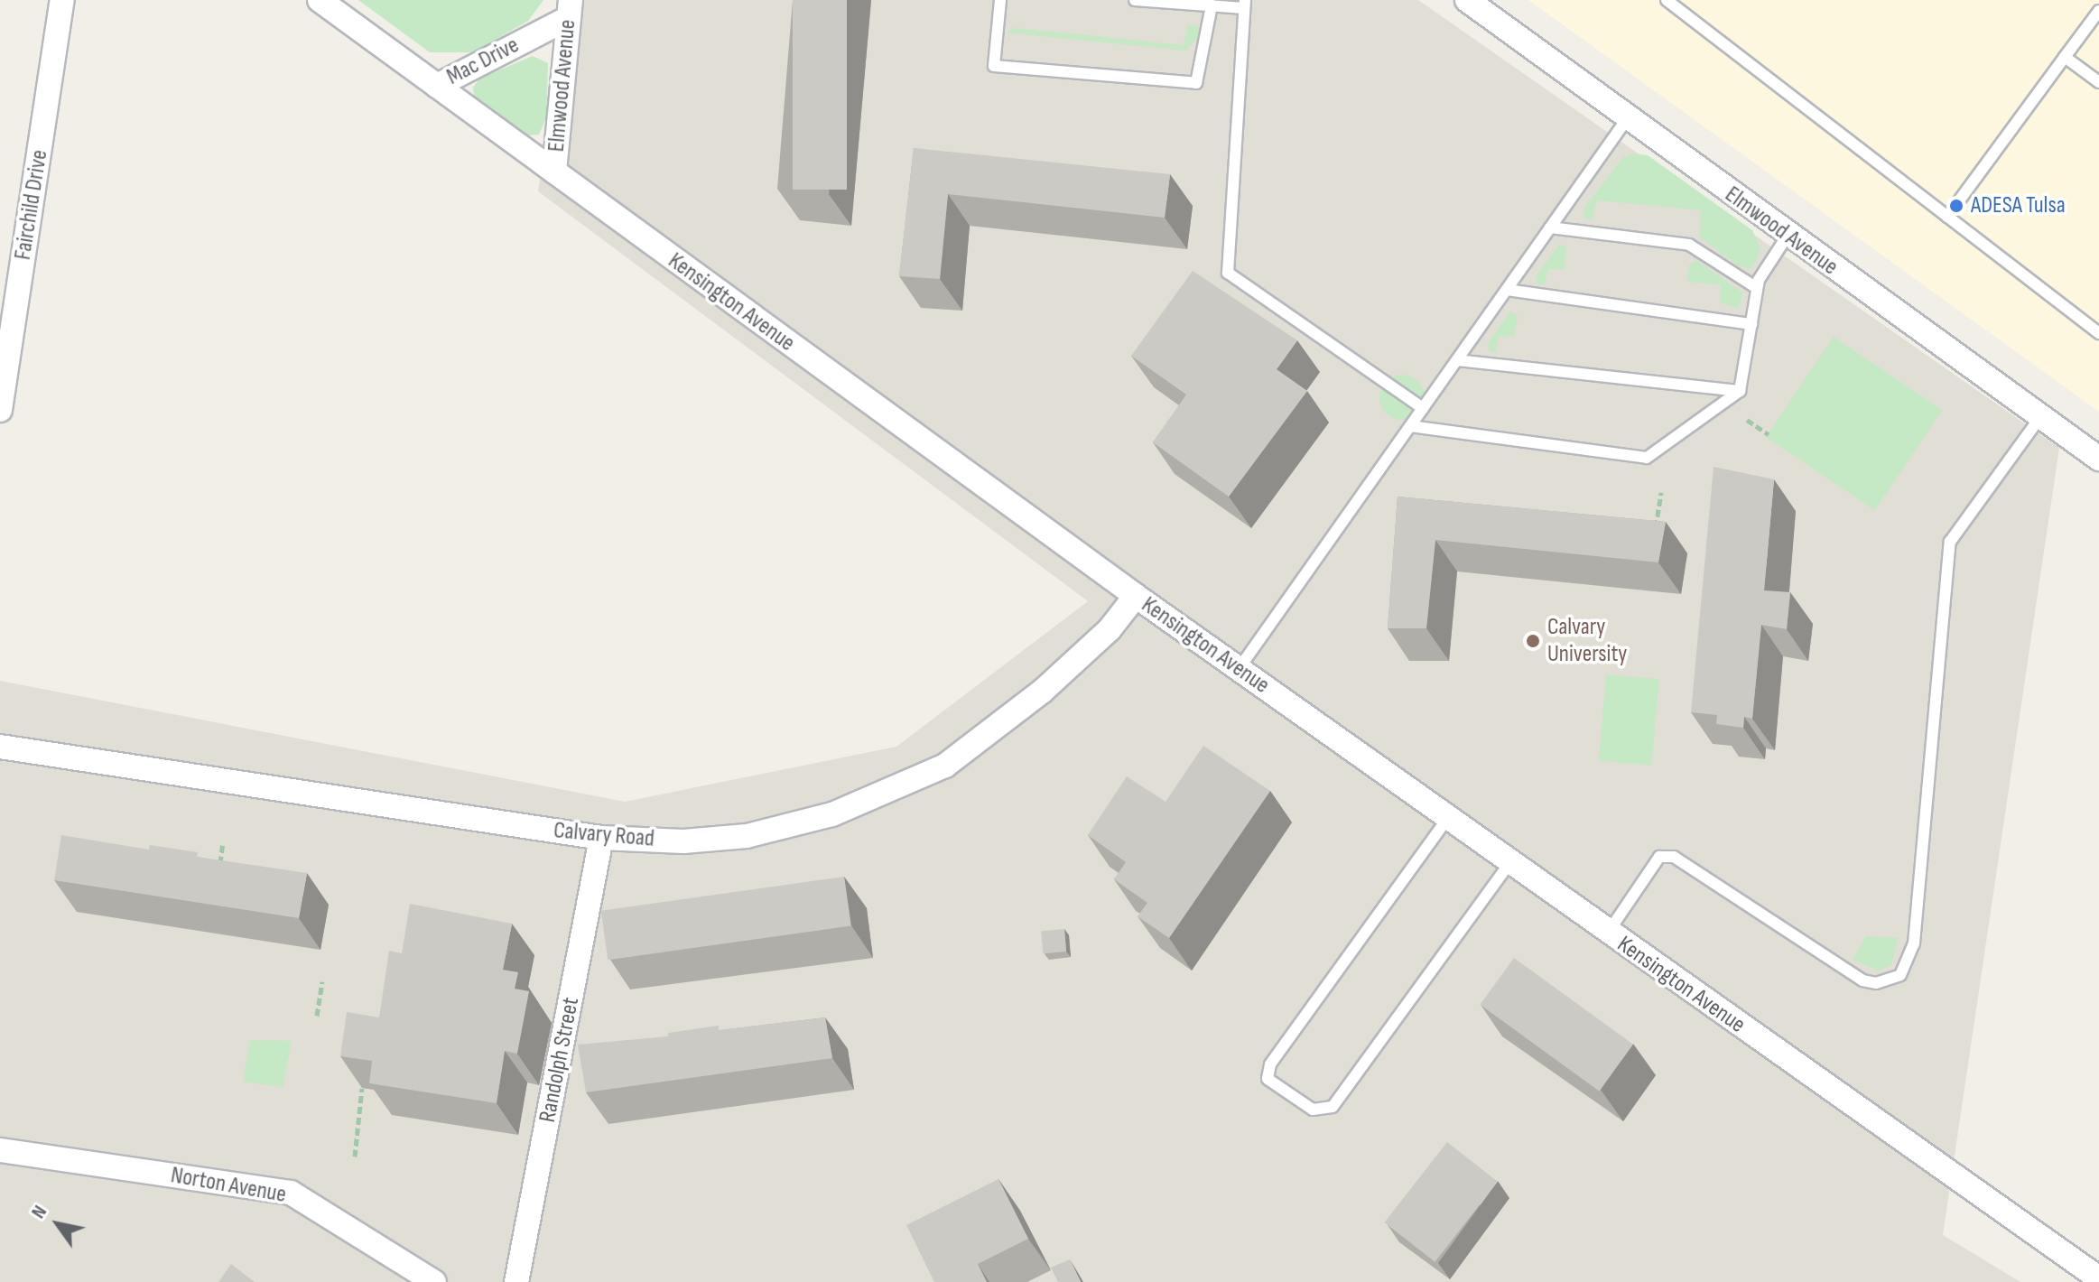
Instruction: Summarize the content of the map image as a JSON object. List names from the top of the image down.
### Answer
{
  "streets": {
    "street": [
      "Mac Drive",
      "Elmwood Avenue",
      "Fairchild Drive",
      "Kensington Avenue",
      "Calvary Road",
      "Randolph Street",
      "Norton Avenue"
    ]
  },
  "crossings": [
    ["Mac Drive", "Elmwood Avenue"],
    ["Mac Drive", "Kensington Avenue"],
    ["Elmwood Avenue", "Kensington Avenue"],
    ["Kensington Avenue", "Calvary Road"],
    ["Calvary Road", "Randolph Street"]
  ],
  "places": ["ADESA Tulsa", "Calvary University"],
  "north": "top left"
}
